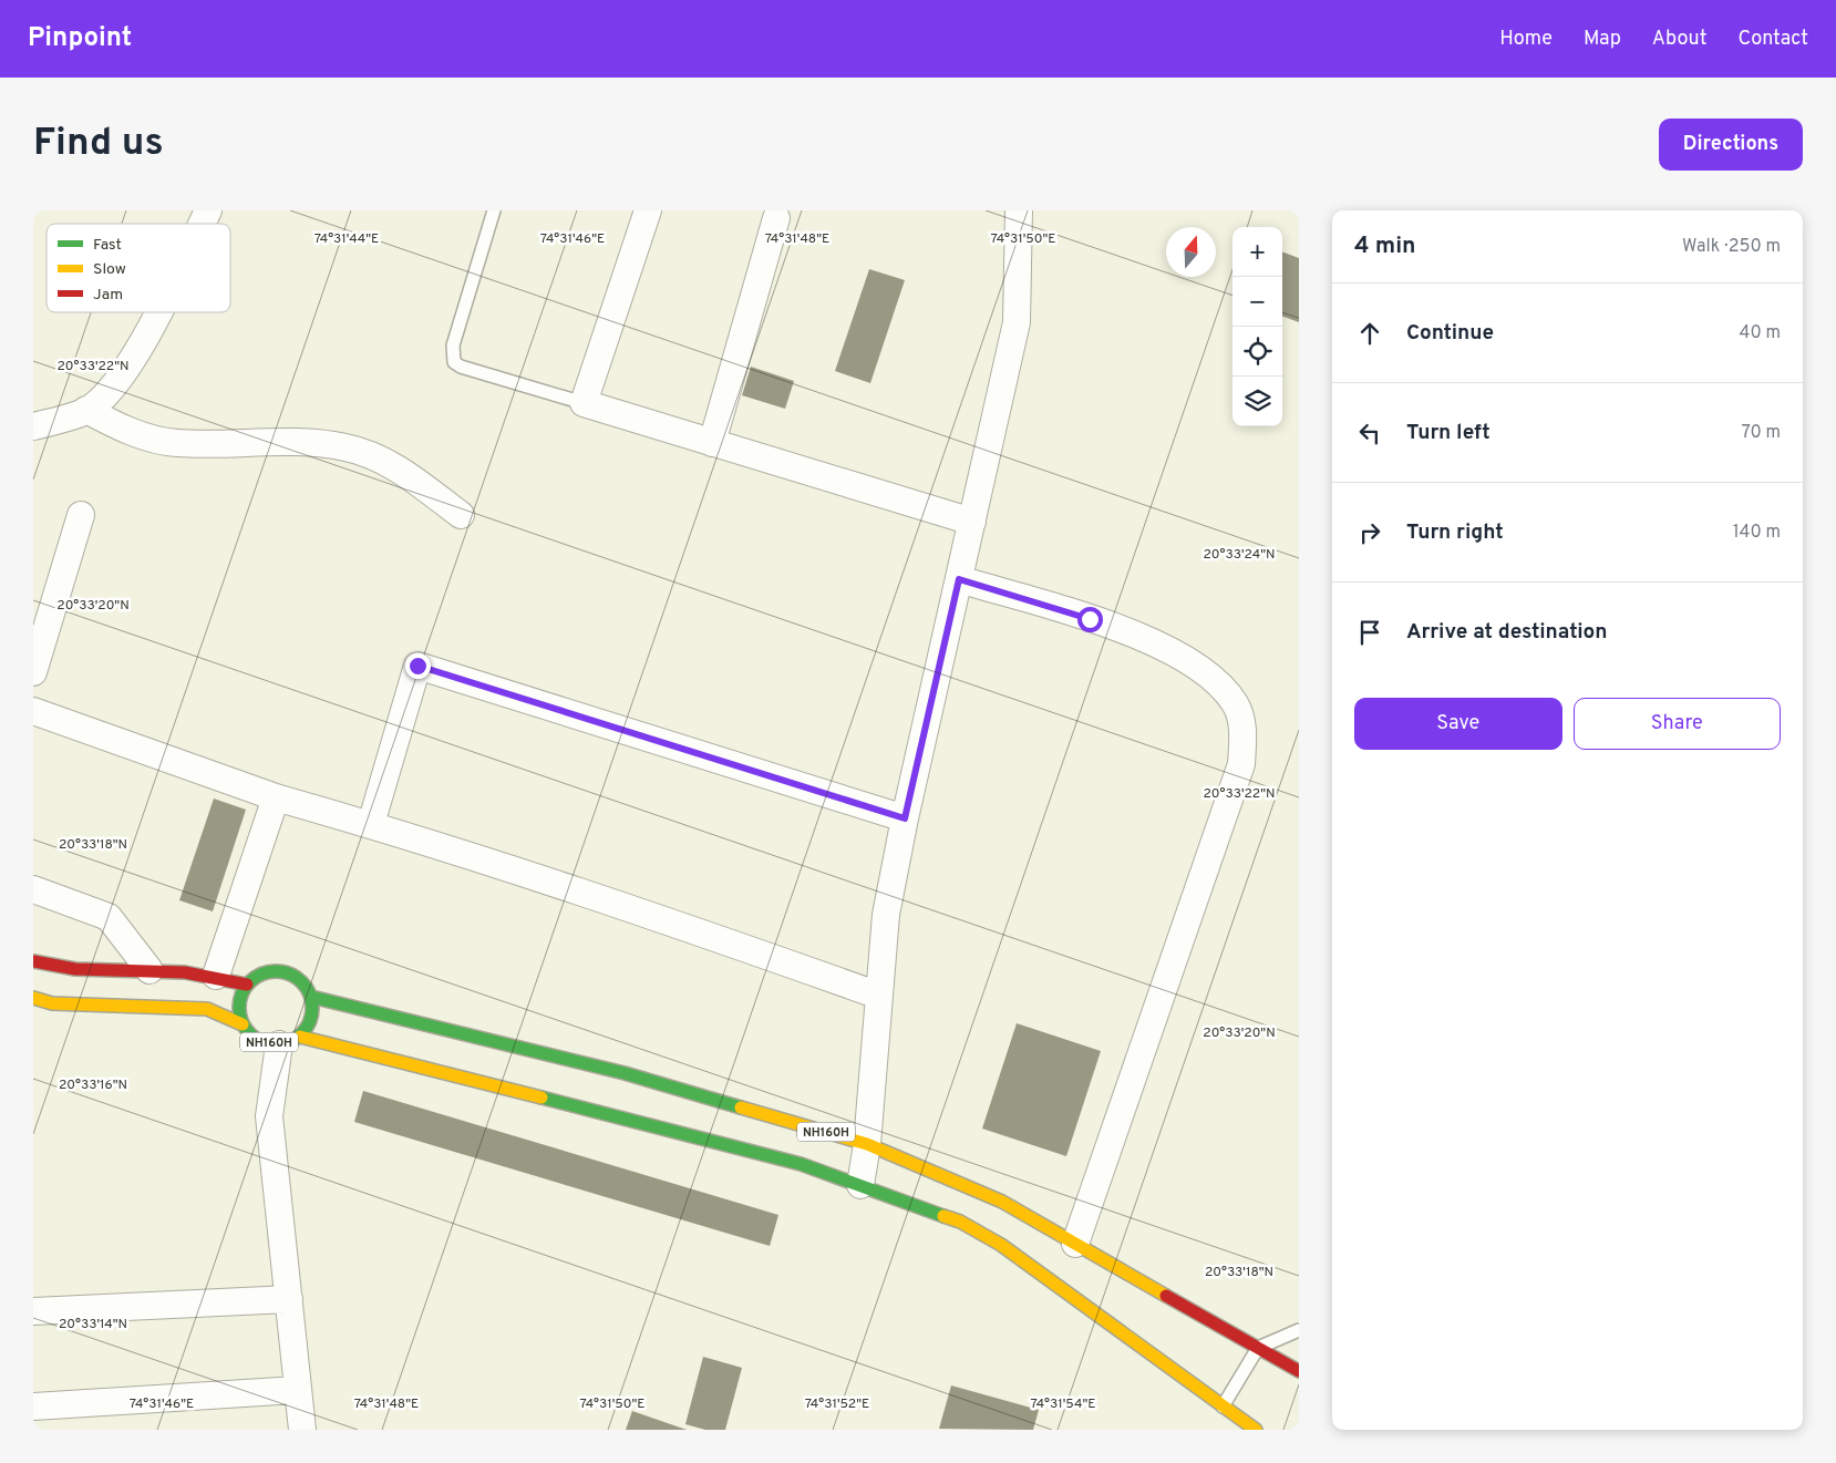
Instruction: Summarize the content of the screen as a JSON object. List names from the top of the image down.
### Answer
{
  "streets": {
    "highway": ["NH160H"]
  },
  "legend": ["Fast", "Slow", "Jam"],
  "north": "top",
  "page": {
    "header": "Pinpoint",
    "nav": [
      "Home",
      "Map",
      "About",
      "Contact"
    ],
    "buttons": [
      "Directions",
      ["Save", "Share"]
    ],
    "title": "Find us",
    "heading": ["4 min", "Walk · 250 m"],
    "map_buttons": ["+", "−"],
    "list": [
      ["Continue", "40 m"],
      ["Turn left", "70 m"],
      ["Turn right", "140 m"],
      "Arrive at destination"
    ]
  },
  "coordinates": [
    "74°31'44\"E",
    "74°31'46\"E",
    "74°31'48\"E",
    "74°31'50\"E",
    "20°33'22\"N",
    "20°33'24\"N",
    "20°33'20\"N",
    "20°33'18\"N",
    "20°33'16\"N",
    "20°33'14\"N",
    "74°31'52\"E",
    "74°31'54\"E"
  ]
}
